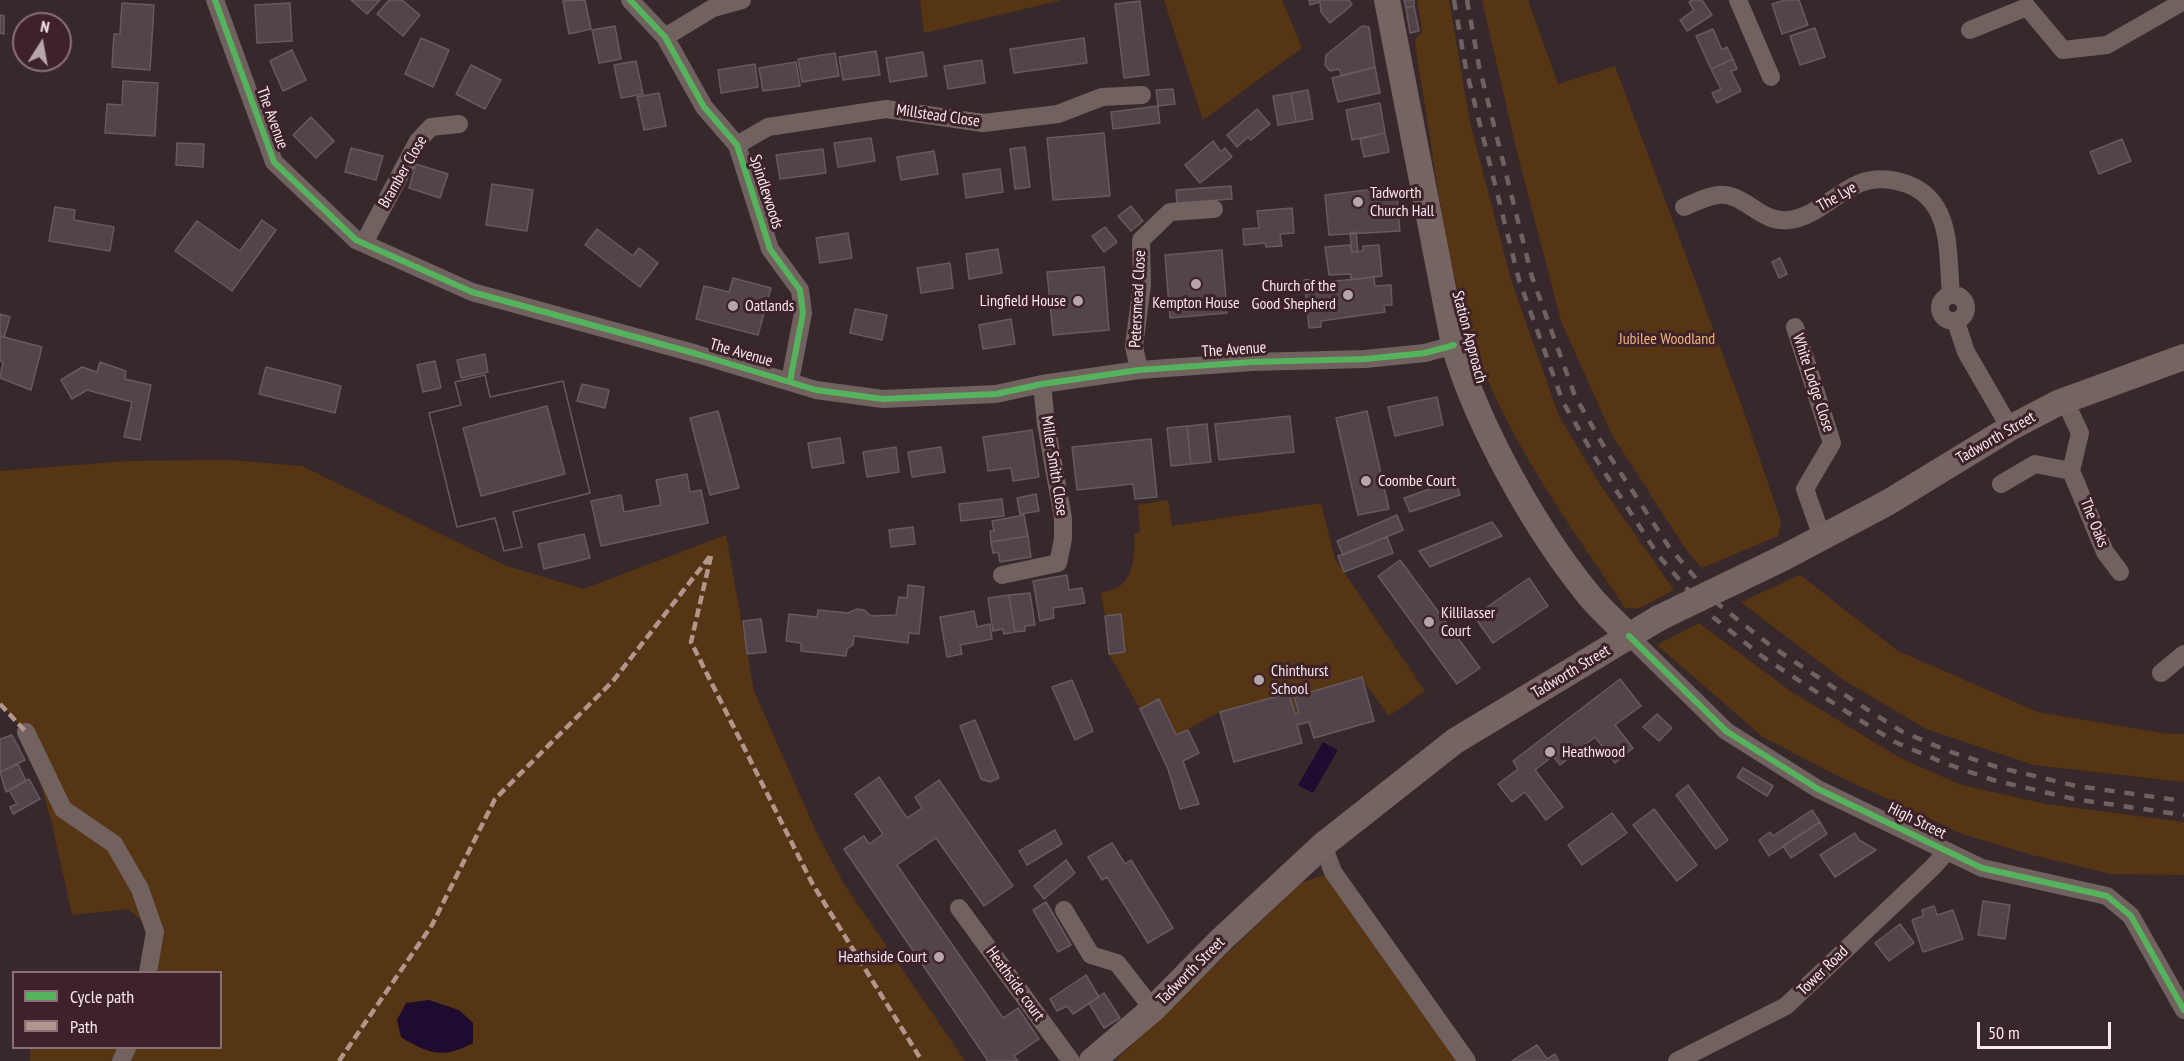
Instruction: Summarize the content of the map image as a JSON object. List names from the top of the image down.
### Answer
{
  "streets": {
    "main road": ["Station Approach", "Tadworth Street"],
    "street": [
      "Millstead Close",
      "The Avenue",
      "Bramber Close",
      "Spindlewoods",
      "The Lye",
      "Petersmead Close",
      "White Lodge Close",
      "Miller Smith Close",
      "The Oaks",
      "High Street",
      "Tower Road",
      "Heathside court"
    ]
  },
  "crossings": [
    ["Millstead Close", "Spindlewoods"],
    ["The Avenue", "Bramber Close"],
    ["The Avenue", "Spindlewoods"],
    ["The Avenue", "Petersmead Close"],
    ["The Avenue", "Station Approach"],
    ["The Avenue", "Miller Smith Close"],
    ["The Lye", "Tadworth Street"],
    ["Station Approach", "Tadworth Street"],
    ["Station Approach", "High Street"],
    ["White Lodge Close", "Tadworth Street"],
    ["Tadworth Street", "High Street"],
    ["High Street", "Tower Road"]
  ],
  "parks": ["Jubilee Woodland"],
  "places": [
    "Tadworth Church Hall",
    "Kempton House",
    "Church of the Good Shepherd",
    "Lingfield House",
    "Oatlands",
    "Coombe Court",
    "Killilasser Court",
    "Chinthurst School",
    "Heathwood",
    "Heathside Court"
  ],
  "legend": ["Cycle path", "Path"],
  "scale_bar": "50 m",
  "north": "top"
}
